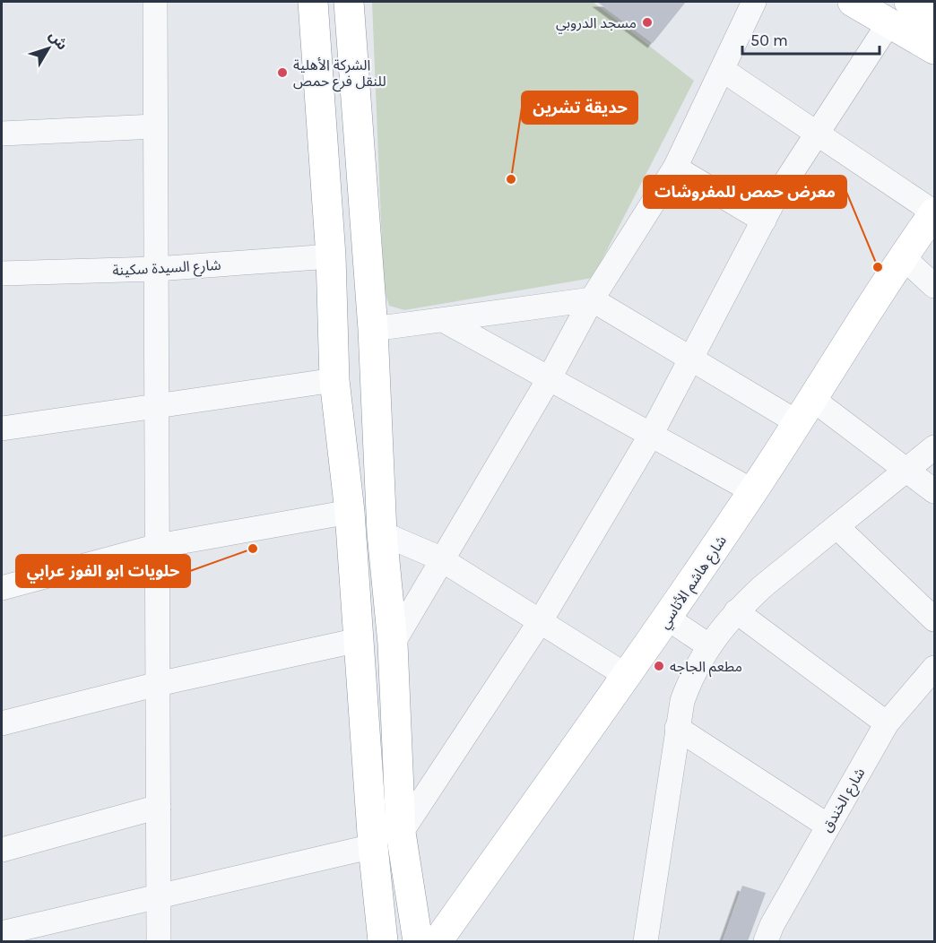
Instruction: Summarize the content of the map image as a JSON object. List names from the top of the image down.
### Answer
{
  "streets": {
    "main road": ["شارع هاشم الأتاسي"],
    "street": ["شارع السيدة سكينة", "شارع الخندق"]
  },
  "places": [
    "مسجد الدروبي",
    "الشركة الأهلية للنقل فرع حمص",
    "حديقة تشرين",
    "معرض حمص للمفروشات",
    "حلويات ابو الفوز عرابي",
    "مطعم الجاجه"
  ],
  "scale_bar": "50 m",
  "north": "top right"
}
